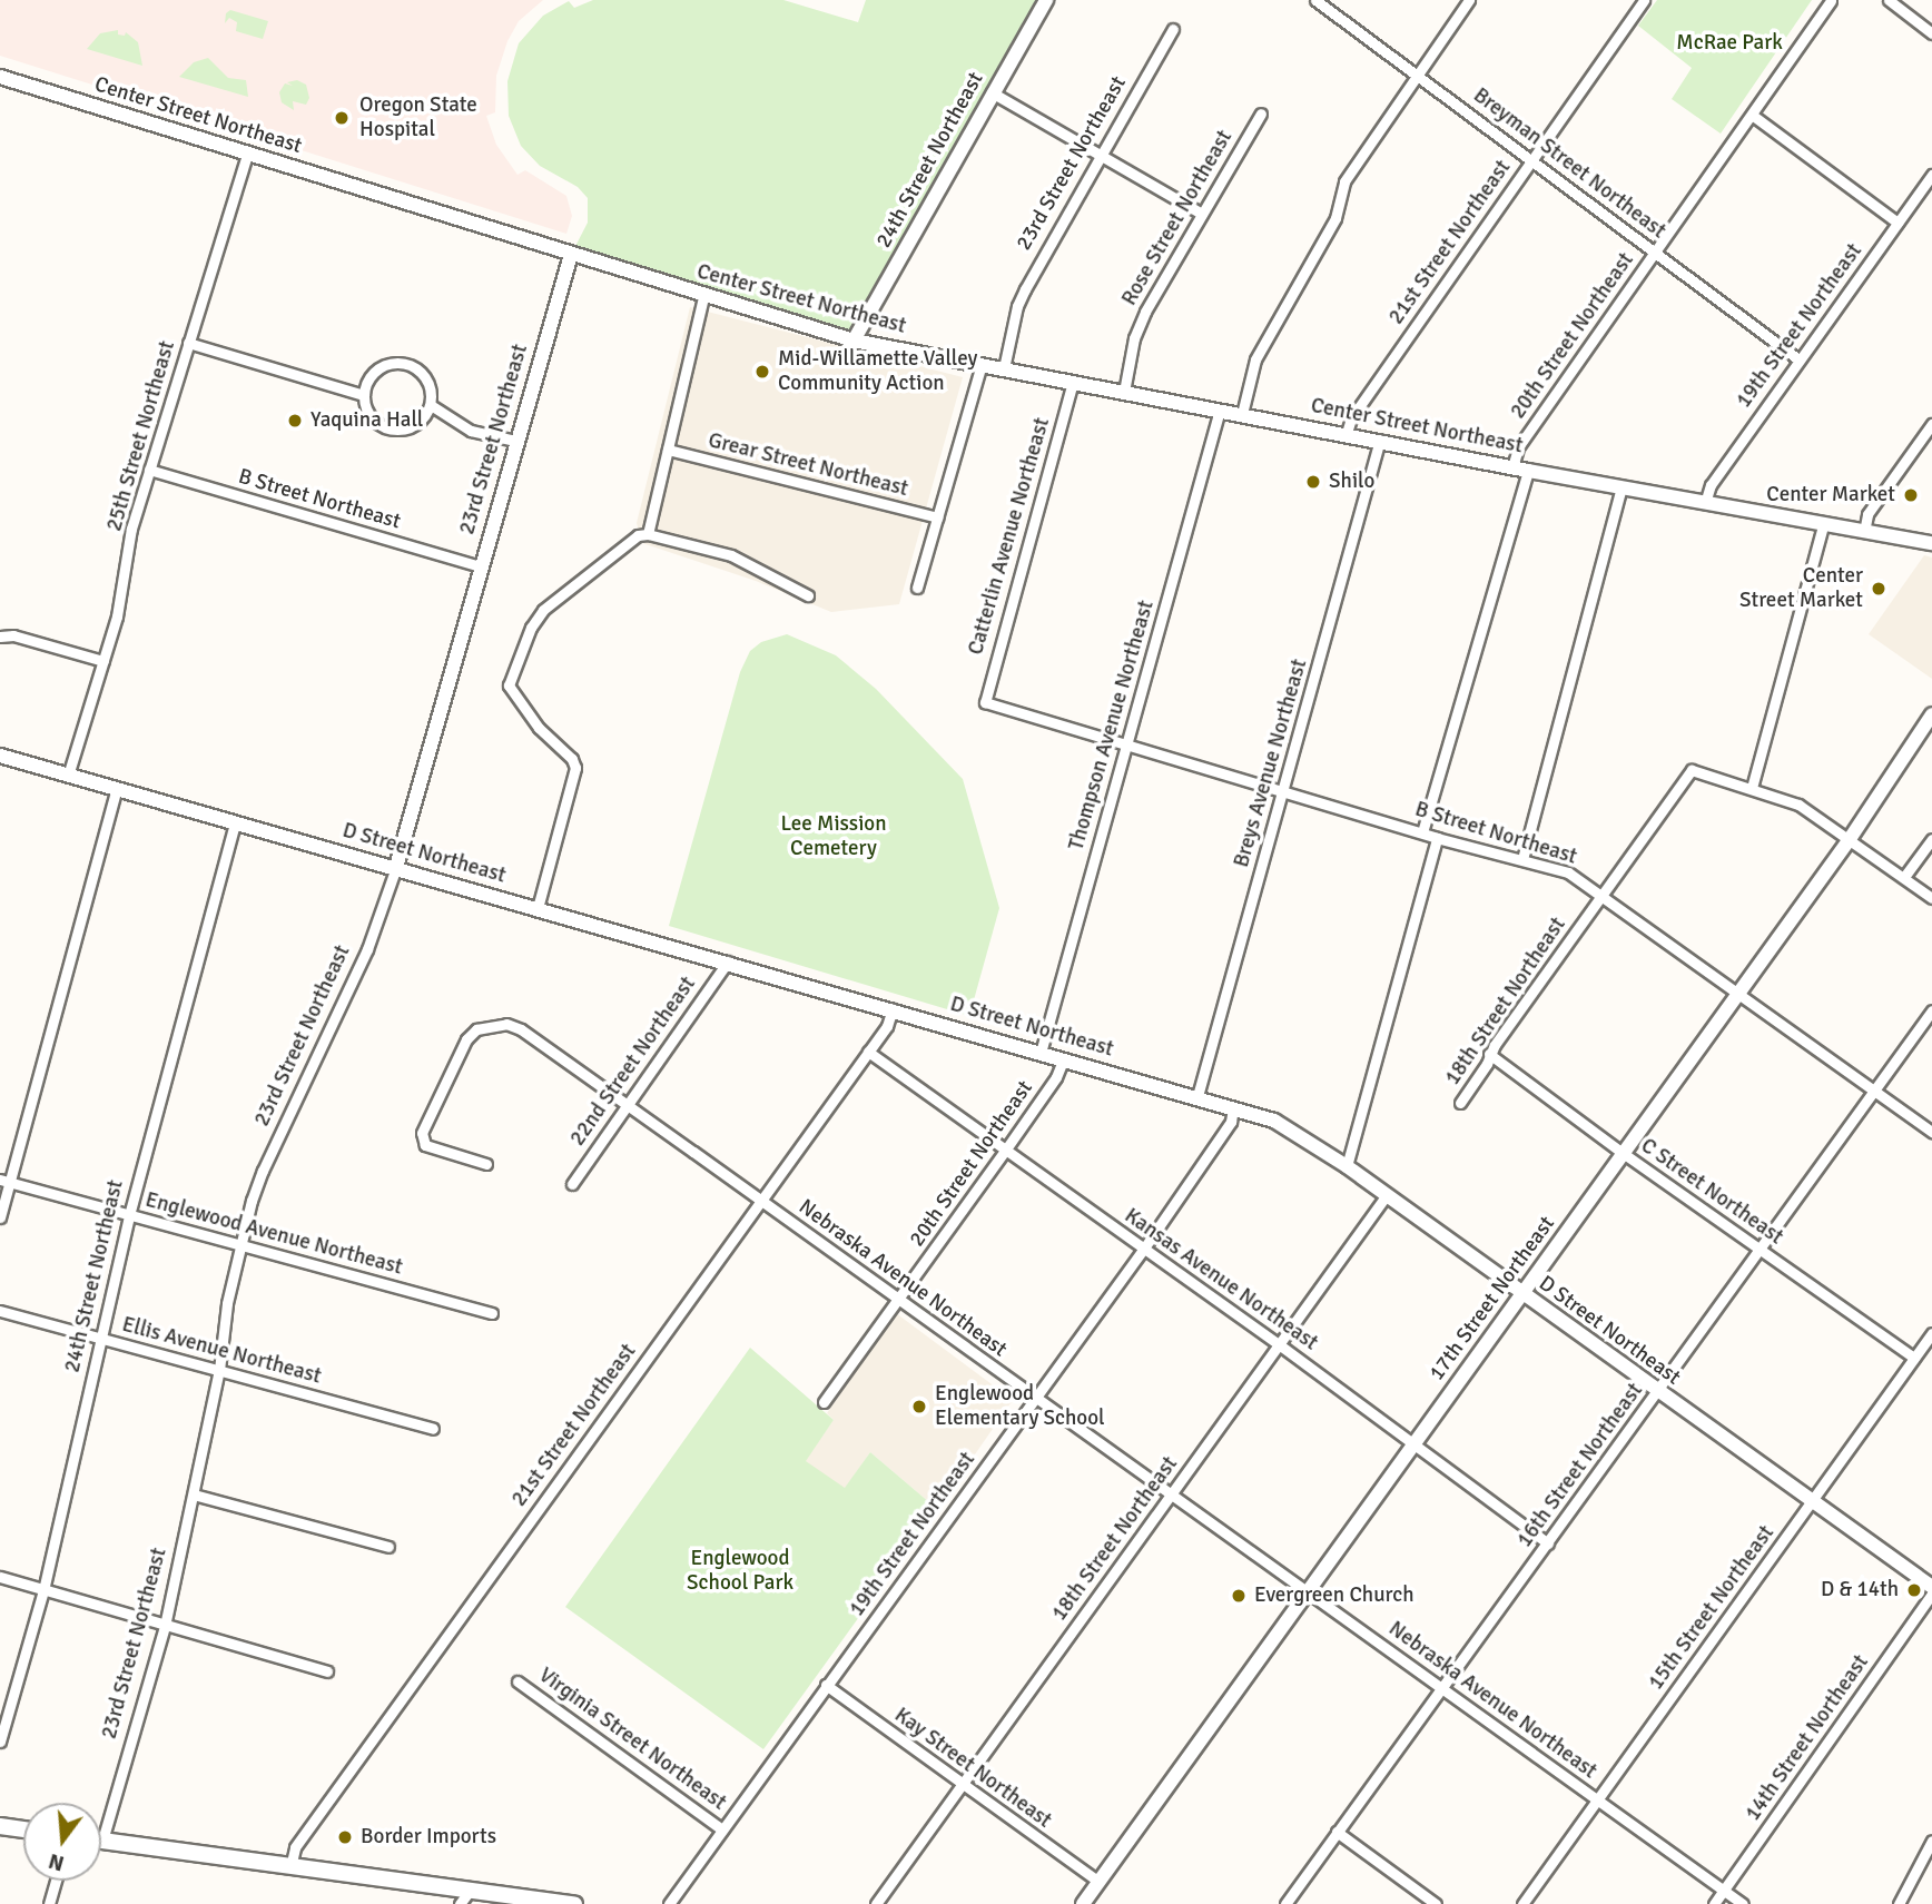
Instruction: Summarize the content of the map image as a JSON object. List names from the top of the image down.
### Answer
{
  "streets": {
    "main road": [
      "Center Street Northeast",
      "24th Street Northeast",
      "23rd Street Northeast",
      "D Street Northeast",
      "17th Street Northeast"
    ],
    "street": [
      "Breyman Street Northeast",
      "Rose Street Northeast",
      "21st Street Northeast",
      "19th Street Northeast",
      "20th Street Northeast",
      "25th Street Northeast",
      "Grear Street Northeast",
      "B Street Northeast",
      "Catterlin Avenue Northeast",
      "Thompson Avenue Northeast",
      "Breys Avenue Northeast",
      "18th Street Northeast",
      "22nd Street Northeast",
      "C Street Northeast",
      "Englewood Avenue Northeast",
      "Nebraska Avenue Northeast",
      "Kansas Avenue Northeast",
      "Ellis Avenue Northeast",
      "16th Street Northeast",
      "15th Street Northeast",
      "14th Street Northeast",
      "Virginia Street Northeast",
      "Kay Street Northeast"
    ]
  },
  "crossings": [
    ["Center Street Northeast", "24th Street Northeast"],
    ["Center Street Northeast", "23rd Street Northeast"],
    ["Center Street Northeast", "Rose Street Northeast"],
    ["Center Street Northeast", "21st Street Northeast"],
    ["Center Street Northeast", "19th Street Northeast"],
    ["Center Street Northeast", "20th Street Northeast"],
    ["Center Street Northeast", "25th Street Northeast"],
    ["Center Street Northeast", "Catterlin Avenue Northeast"],
    ["Center Street Northeast", "Thompson Avenue Northeast"],
    ["Center Street Northeast", "Breys Avenue Northeast"],
    ["24th Street Northeast", "D Street Northeast"],
    ["24th Street Northeast", "Englewood Avenue Northeast"],
    ["24th Street Northeast", "Ellis Avenue Northeast"],
    ["23rd Street Northeast", "B Street Northeast"],
    ["23rd Street Northeast", "D Street Northeast"],
    ["23rd Street Northeast", "Englewood Avenue Northeast"],
    ["23rd Street Northeast", "Ellis Avenue Northeast"],
    ["Breyman Street Northeast", "21st Street Northeast"],
    ["Breyman Street Northeast", "19th Street Northeast"],
    ["Breyman Street Northeast", "20th Street Northeast"],
    ["21st Street Northeast", "D Street Northeast"],
    ["21st Street Northeast", "Nebraska Avenue Northeast"],
    ["21st Street Northeast", "Kansas Avenue Northeast"],
    ["19th Street Northeast", "D Street Northeast"],
    ["19th Street Northeast", "Nebraska Avenue Northeast"],
    ["19th Street Northeast", "Kansas Avenue Northeast"],
    ["19th Street Northeast", "Virginia Street Northeast"],
    ["19th Street Northeast", "Kay Street Northeast"],
    ["20th Street Northeast", "D Street Northeast"],
    ["20th Street Northeast", "Nebraska Avenue Northeast"],
    ["20th Street Northeast", "Kansas Avenue Northeast"],
    ["25th Street Northeast", "B Street Northeast"],
    ["25th Street Northeast", "D Street Northeast"],
    ["B Street Northeast", "Catterlin Avenue Northeast"],
    ["B Street Northeast", "Thompson Avenue Northeast"],
    ["B Street Northeast", "Breys Avenue Northeast"],
    ["B Street Northeast", "18th Street Northeast"],
    ["B Street Northeast", "17th Street Northeast"],
    ["B Street Northeast", "16th Street Northeast"],
    ["Thompson Avenue Northeast", "D Street Northeast"],
    ["Breys Avenue Northeast", "D Street Northeast"],
    ["D Street Northeast", "18th Street Northeast"],
    ["D Street Northeast", "22nd Street Northeast"],
    ["D Street Northeast", "17th Street Northeast"],
    ["D Street Northeast", "16th Street Northeast"],
    ["D Street Northeast", "15th Street Northeast"],
    ["18th Street Northeast", "C Street Northeast"],
    ["18th Street Northeast", "Nebraska Avenue Northeast"],
    ["18th Street Northeast", "Kansas Avenue Northeast"],
    ["18th Street Northeast", "Kay Street Northeast"],
    ["22nd Street Northeast", "Nebraska Avenue Northeast"],
    ["C Street Northeast", "17th Street Northeast"],
    ["C Street Northeast", "16th Street Northeast"],
    ["C Street Northeast", "15th Street Northeast"],
    ["Nebraska Avenue Northeast", "17th Street Northeast"],
    ["Nebraska Avenue Northeast", "16th Street Northeast"],
    ["Nebraska Avenue Northeast", "15th Street Northeast"],
    ["Nebraska Avenue Northeast", "14th Street Northeast"],
    ["Kansas Avenue Northeast", "17th Street Northeast"],
    ["Kansas Avenue Northeast", "16th Street Northeast"],
    ["17th Street Northeast", "Kay Street Northeast"]
  ],
  "parks": ["McRae Park", "Lee Mission Cemetery", "Englewood School Park"],
  "places": [
    "Oregon State Hospital",
    "Mid-Willamette Valley Community Action",
    "Yaquina Hall",
    "Shilo",
    "Center Market",
    "Center Street Market",
    "Englewood Elementary School",
    "D & 14th",
    "Evergreen Church",
    "Border Imports"
  ],
  "north": "bottom"
}
